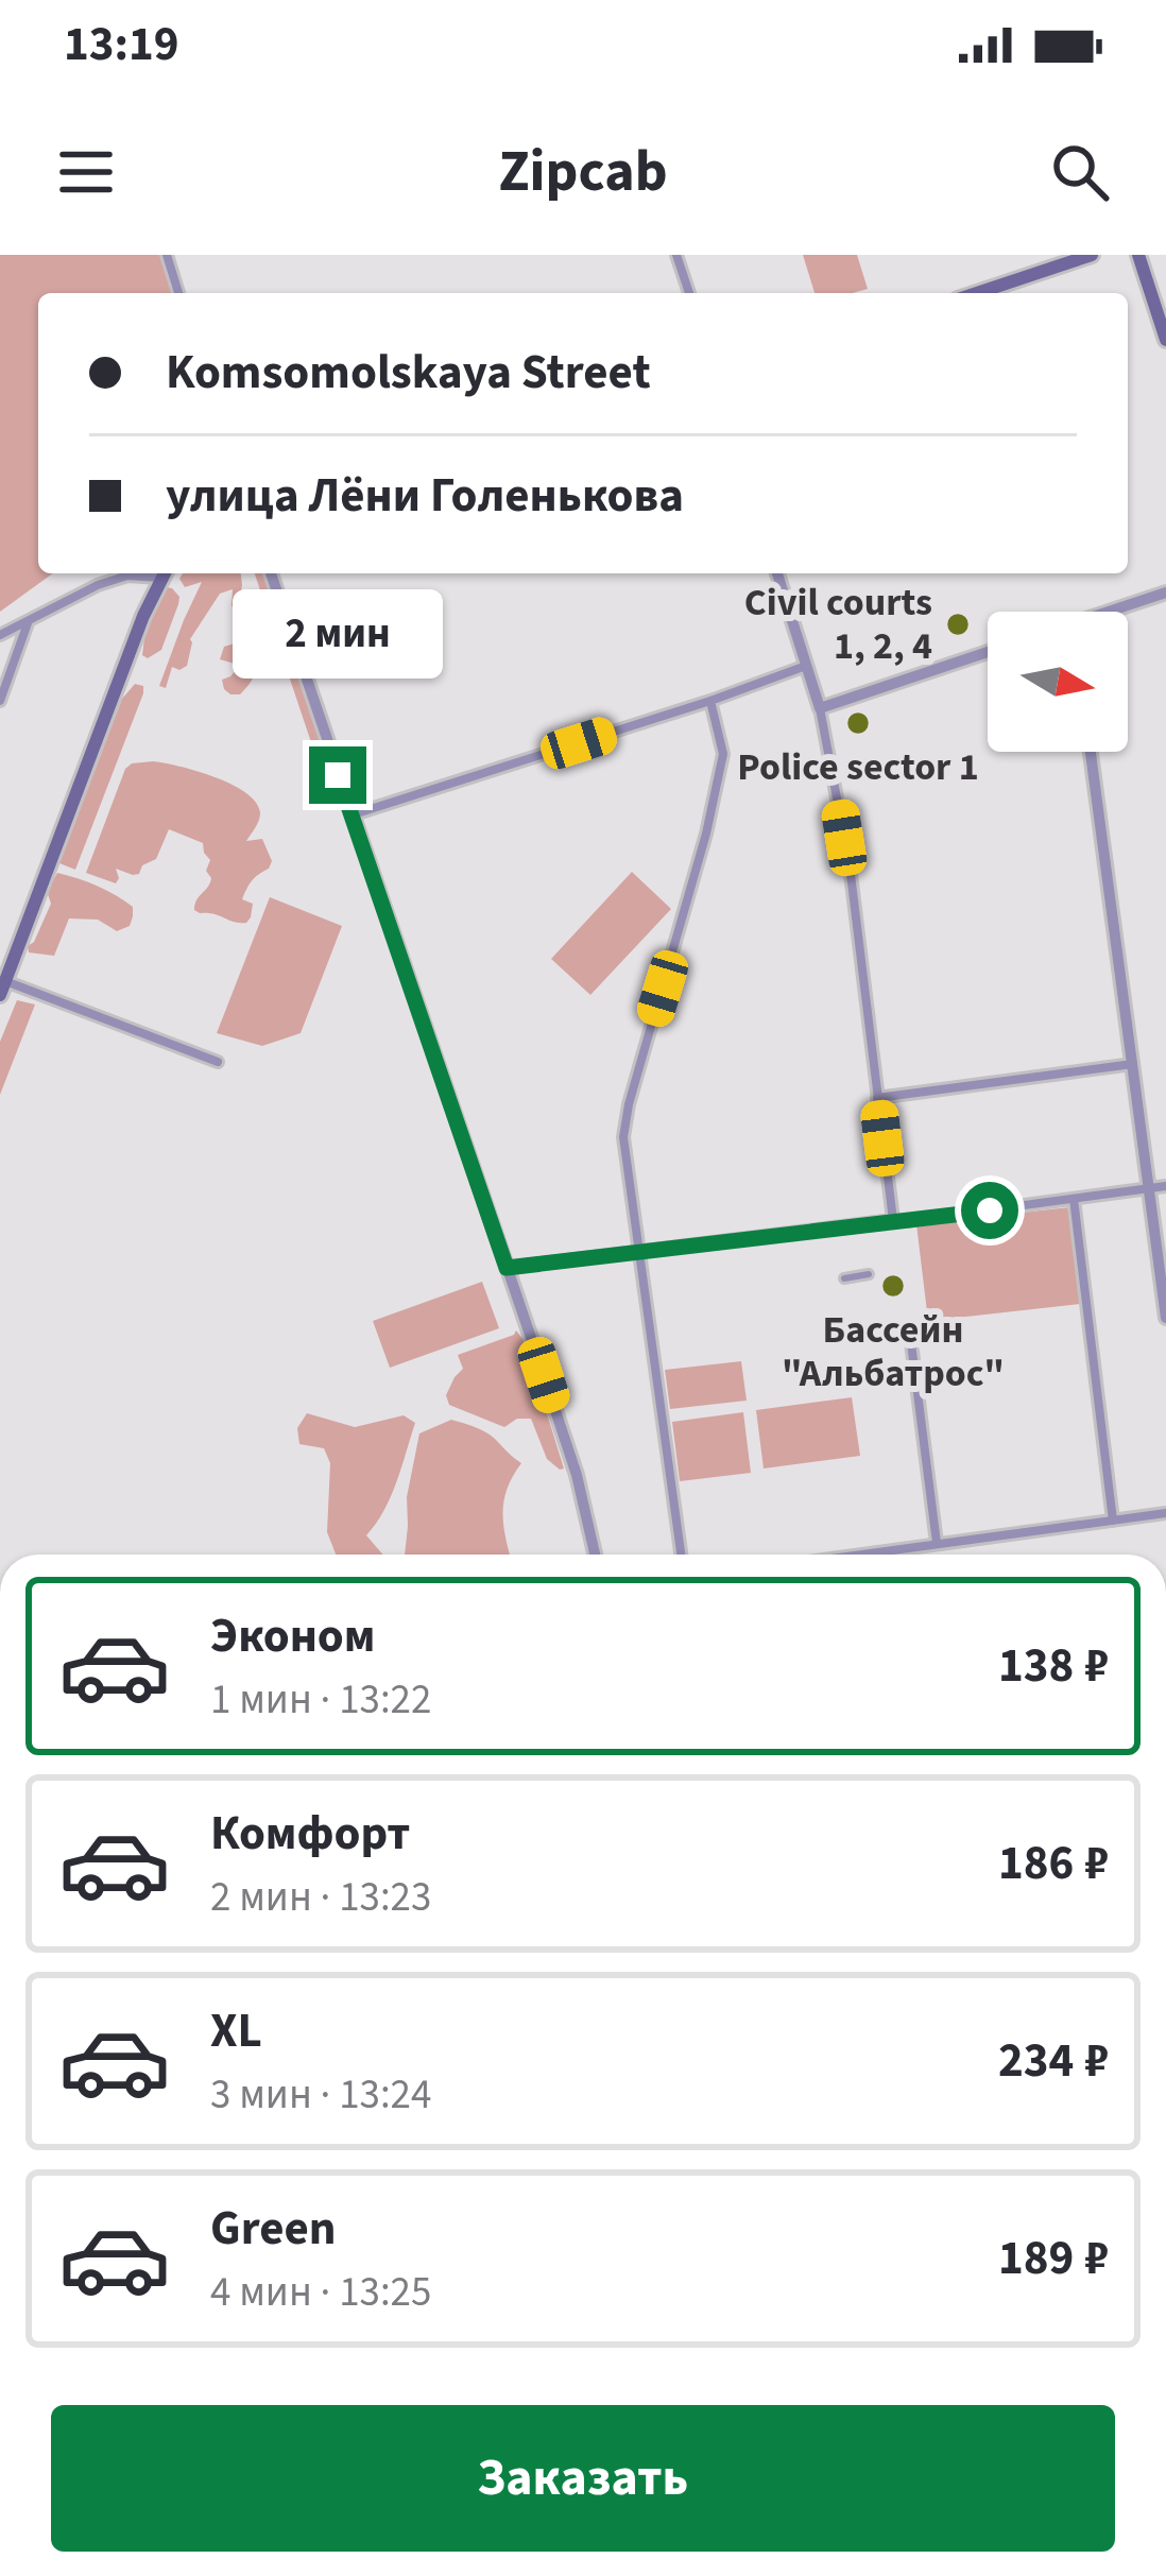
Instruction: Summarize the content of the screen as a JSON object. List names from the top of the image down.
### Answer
{
  "places": ["Civil courts 1, 2, 4", "Police sector 1", "Бассейн \"Альбатрос\""],
  "north": "right",
  "page": {
    "status": "13:19",
    "header": "Zipcab",
    "banner": ["Komsomolskaya Street", "улица Лёни Голенькова"],
    "bubble": "2 мин",
    "list": [
      {
        "name": "Эконом",
        "note": "1 мин · 13:22",
        "value": "138 ₽"
      },
      {
        "name": "Комфорт",
        "note": "2 мин · 13:23",
        "value": "186 ₽"
      },
      {
        "name": "XL",
        "note": "3 мин · 13:24",
        "value": "234 ₽"
      },
      {
        "name": "Green",
        "note": "4 мин · 13:25",
        "value": "189 ₽"
      }
    ],
    "buttons": "Заказать"
  }
}
